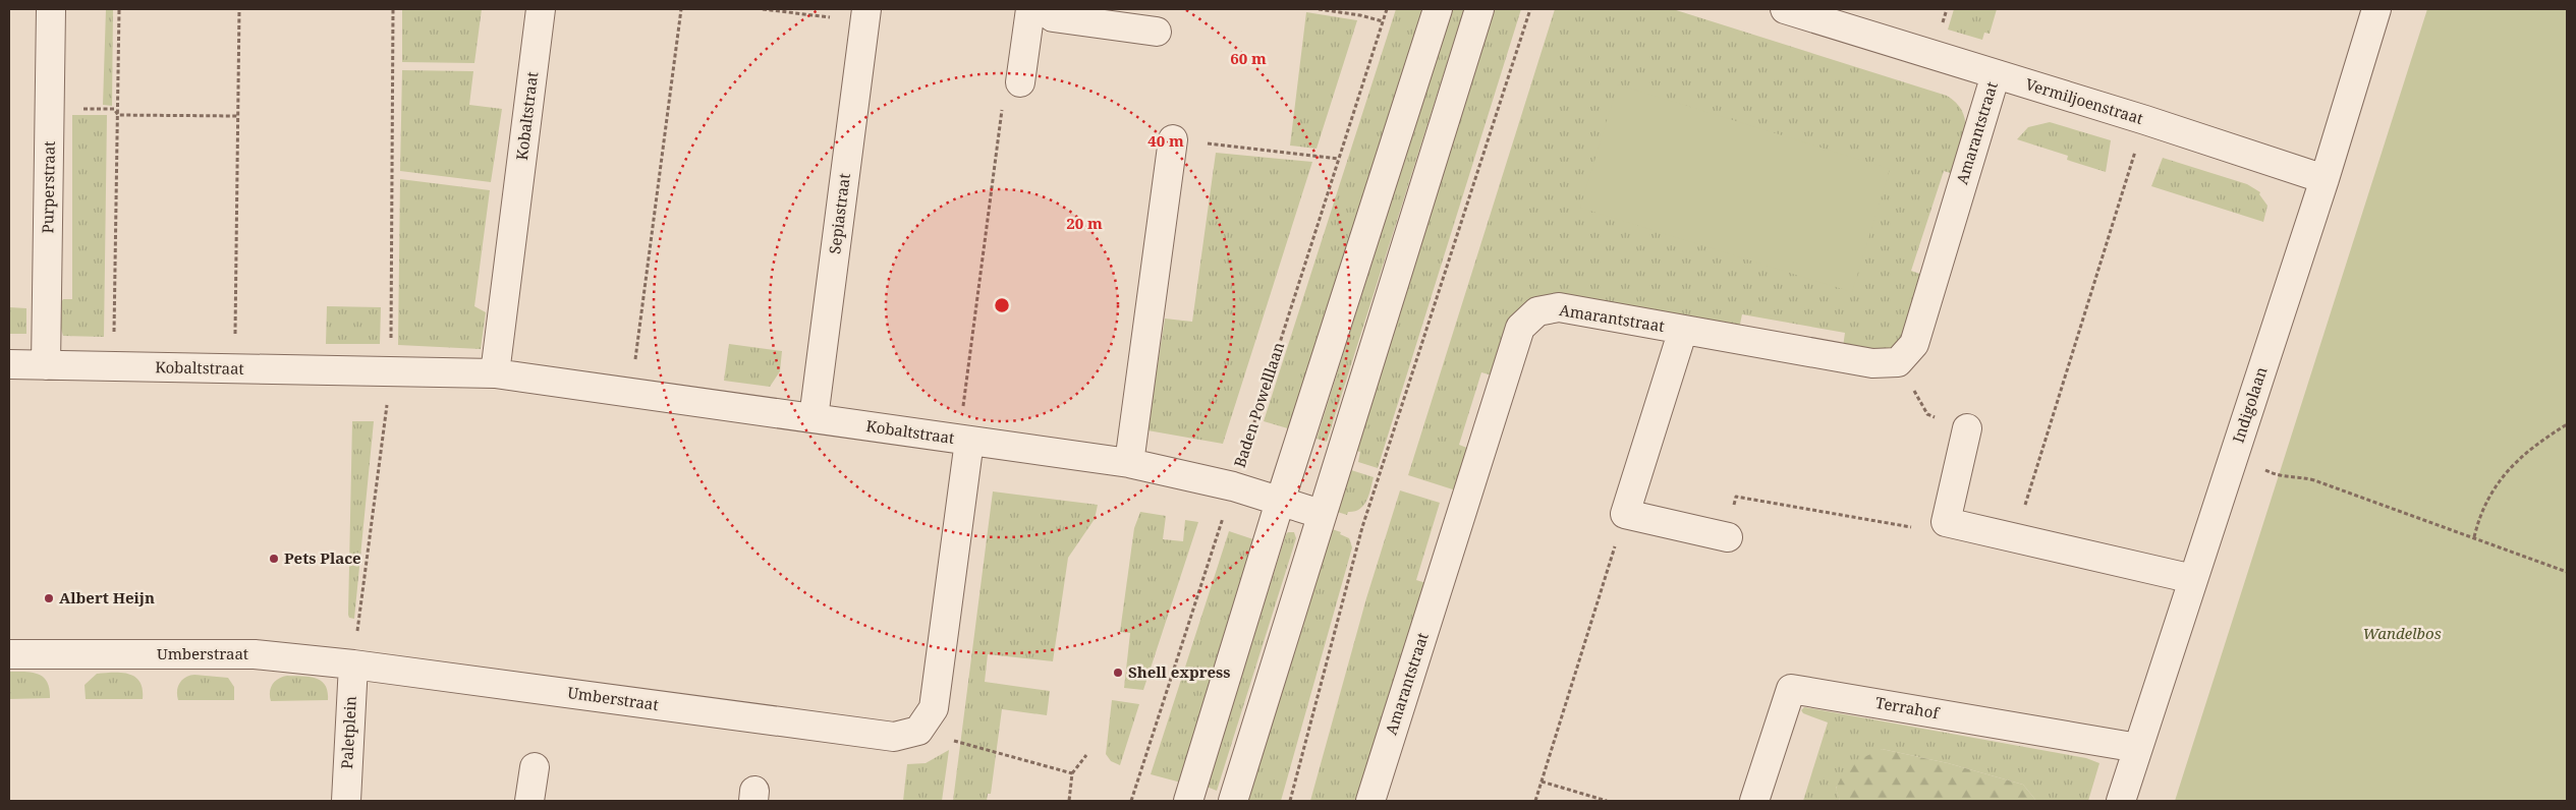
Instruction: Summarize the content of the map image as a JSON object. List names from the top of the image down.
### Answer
{
  "streets": {
    "street": [
      "Vermiljoenstraat",
      "Kobaltstraat",
      "Amarantstraat",
      "Purperstraat",
      "Sepiastraat",
      "Indigolaan",
      "Umberstraat",
      "Terrahof",
      "Paletplein"
    ],
    "path": ["Baden Powelllaan"]
  },
  "crossings": [
    ["Vermiljoenstraat", "Amarantstraat"],
    ["Vermiljoenstraat", "Indigolaan"],
    ["Kobaltstraat", "Purperstraat"],
    ["Kobaltstraat", "Sepiastraat"],
    ["Kobaltstraat", "Baden Powelllaan"],
    ["Indigolaan", "Terrahof"],
    ["Umberstraat", "Paletplein"]
  ],
  "parks": ["Wandelbos"],
  "places": ["Pets Place", "Albert Heijn", "Shell express"],
  "rings": ["60 m", "40 m", "20 m"]
}
